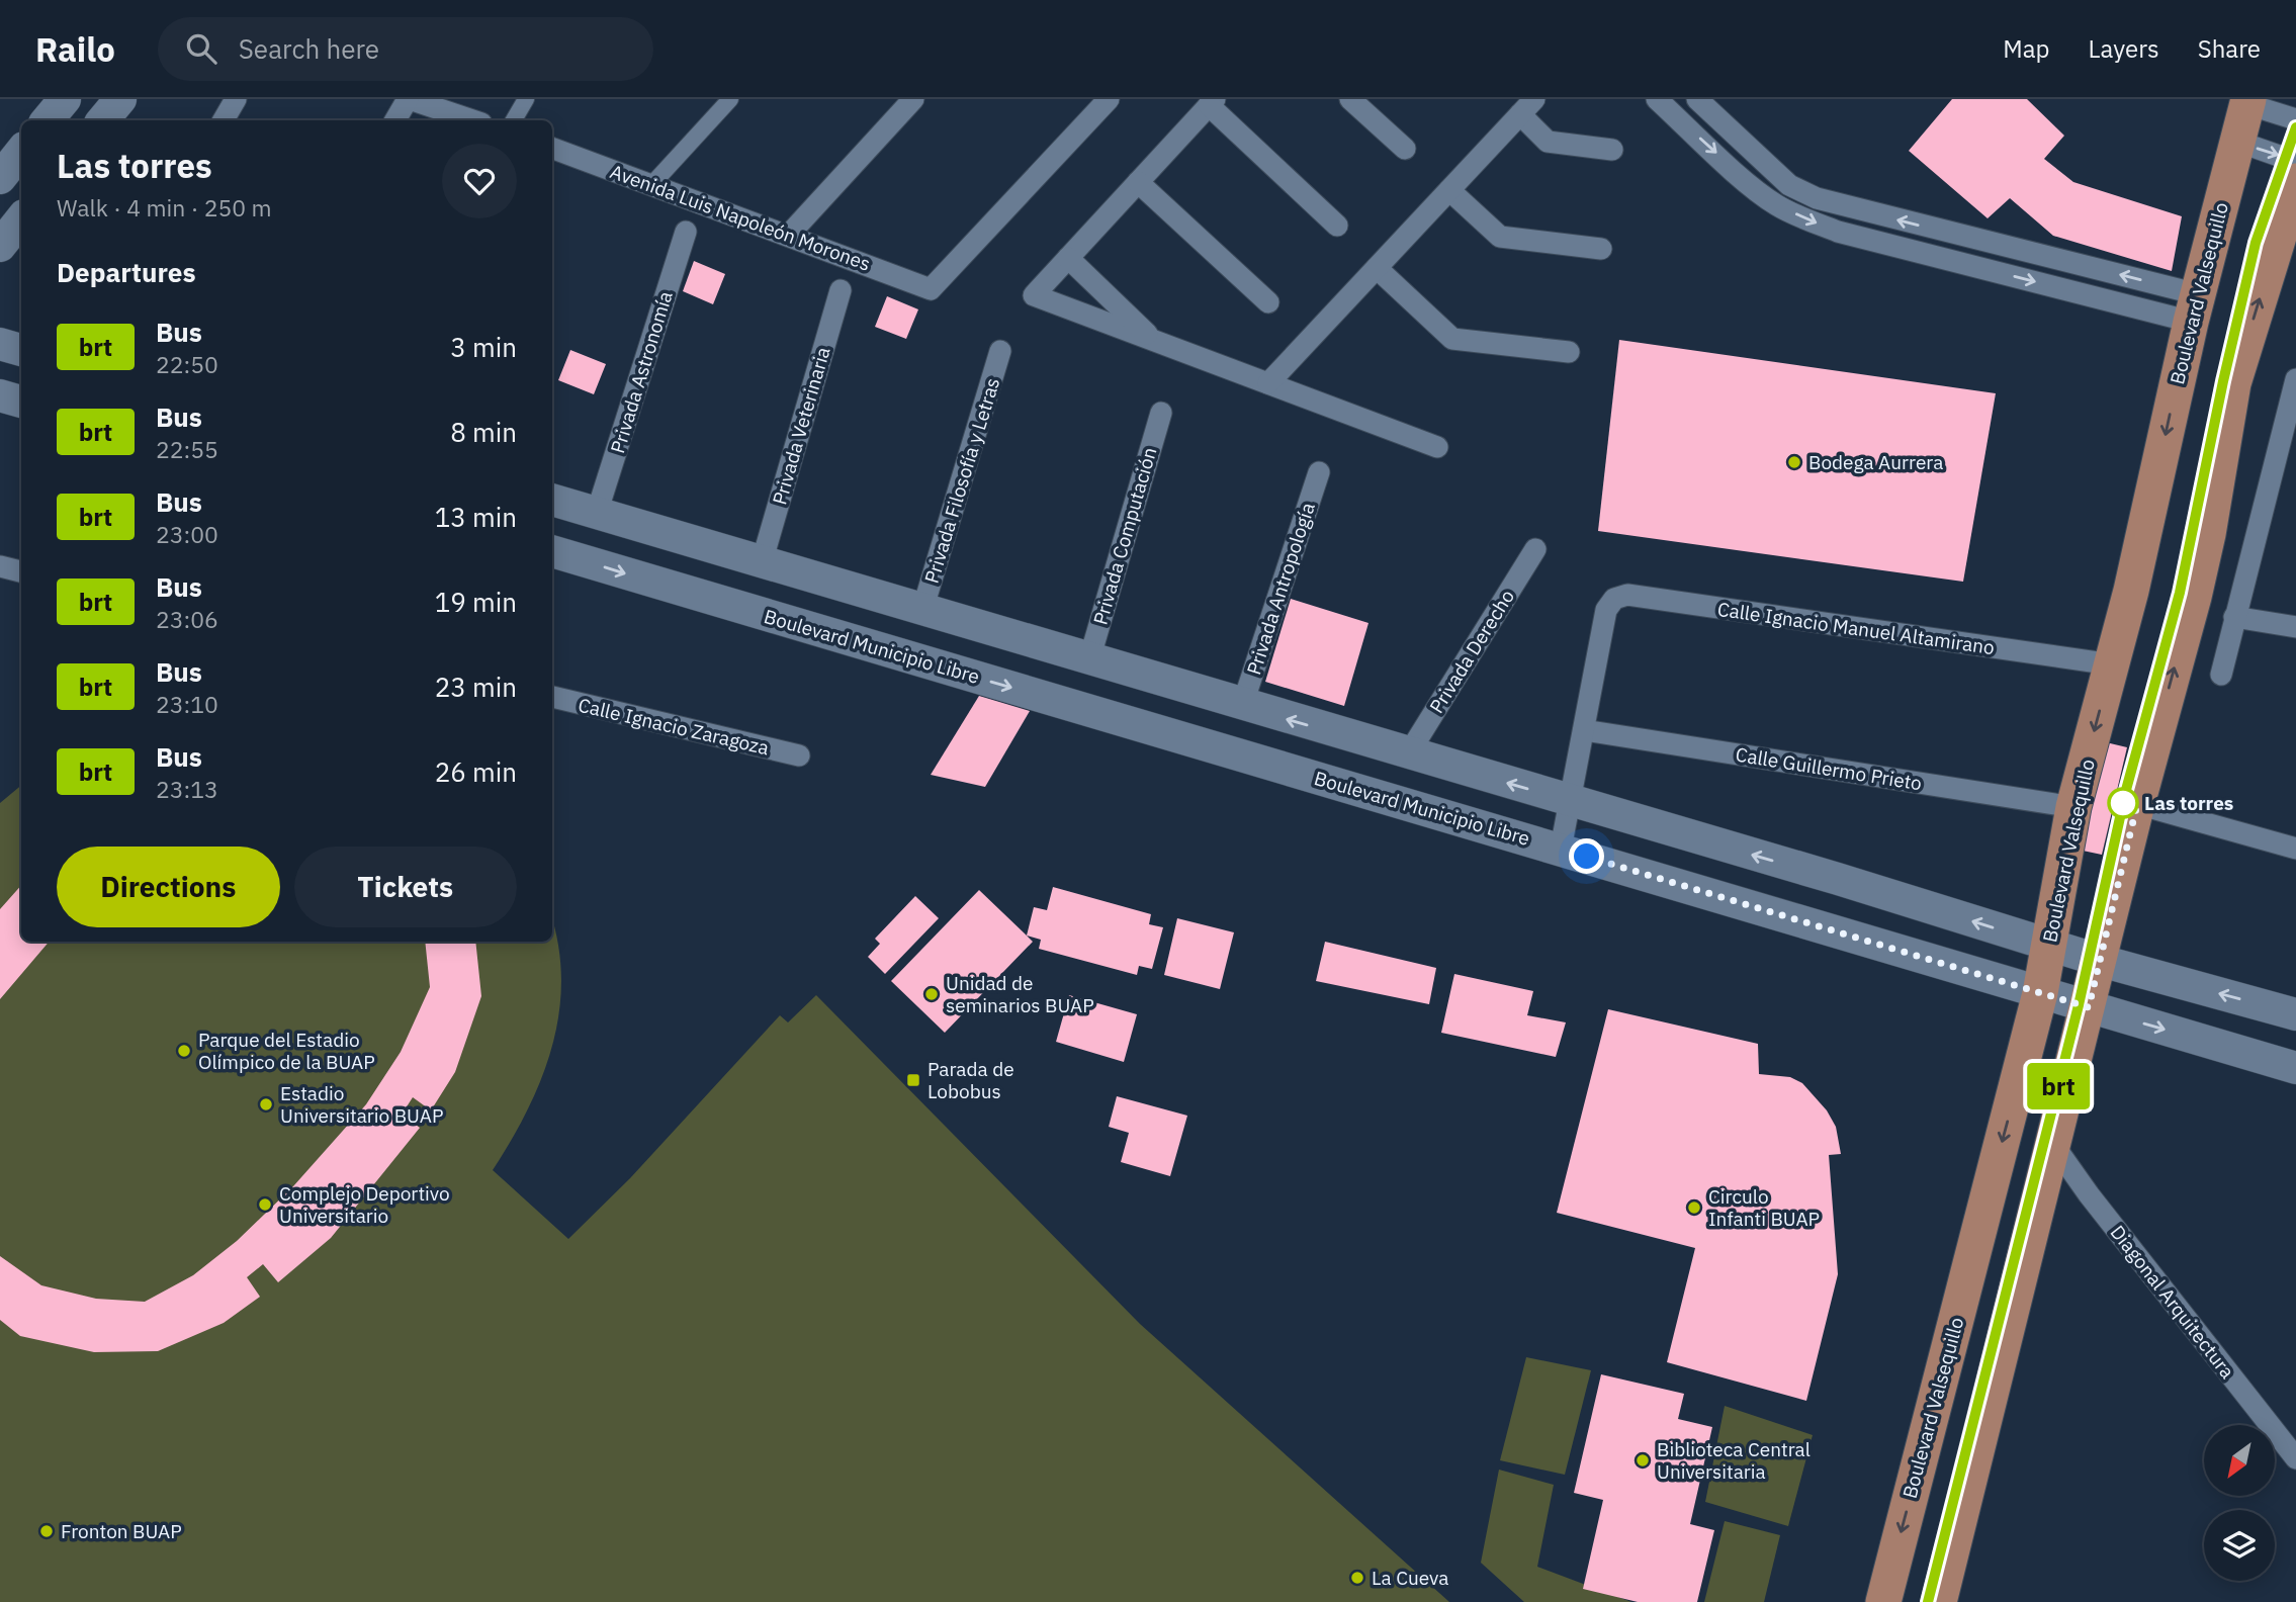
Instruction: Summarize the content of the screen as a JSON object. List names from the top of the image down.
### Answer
{
  "streets": {
    "main road": ["Boulevard Valsequillo", "Boulevard Municipio Libre"],
    "street": [
      "Avenida Luis Napoleón Morones",
      "Privada Astronomía",
      "Privada Veterinaria",
      "Privada Filosofía y Letras",
      "Privada Computación",
      "Privada Antropología",
      "Calle Ignacio Manuel Altamirano",
      "Privada Derecho",
      "Calle Ignacio Zaragoza",
      "Calle Guillermo Prieto",
      "Diagonal Arquitectura"
    ]
  },
  "crossings": [
    ["Boulevard Valsequillo", "Calle Ignacio Manuel Altamirano"],
    ["Boulevard Valsequillo", "Boulevard Municipio Libre"],
    ["Boulevard Valsequillo", "Calle Guillermo Prieto"],
    ["Calle Ignacio Manuel Altamirano", "Calle Guillermo Prieto"]
  ],
  "places": {
    "other": [
      "Bodega Aurrera",
      "Las torres",
      "Unidad de seminarios BUAP",
      "Parque del Estadio Olímpico de la BUAP",
      "Estadio Universitario BUAP",
      "Complejo Deportivo Universitario",
      "Circulo Infanti BUAP",
      "Biblioteca Central Universitaria",
      "Fronton BUAP",
      "La Cueva"
    ],
    "transit": ["Parada de Lobobus"]
  },
  "lines": ["bus line brt"],
  "north": "bottom left",
  "page": {
    "header": "Railo",
    "search": "Search here",
    "nav": ["Map", "Layers", "Share"],
    "on_map": "brt",
    "heading": [
      ["Las torres", "Walk · 4 min · 250 m"],
      "Departures"
    ],
    "list": [
      {
        "mark": "brt",
        "name": "Bus",
        "note": "22:50",
        "value": "3 min"
      },
      {
        "mark": "brt",
        "name": "Bus",
        "note": "22:55",
        "value": "8 min"
      },
      {
        "mark": "brt",
        "name": "Bus",
        "note": "23:00",
        "value": "13 min"
      },
      {
        "mark": "brt",
        "name": "Bus",
        "note": "23:06",
        "value": "19 min"
      },
      {
        "mark": "brt",
        "name": "Bus",
        "note": "23:10",
        "value": "23 min"
      },
      {
        "mark": "brt",
        "name": "Bus",
        "note": "23:13",
        "value": "26 min"
      }
    ],
    "buttons": ["Directions", "Tickets"]
  }
}
